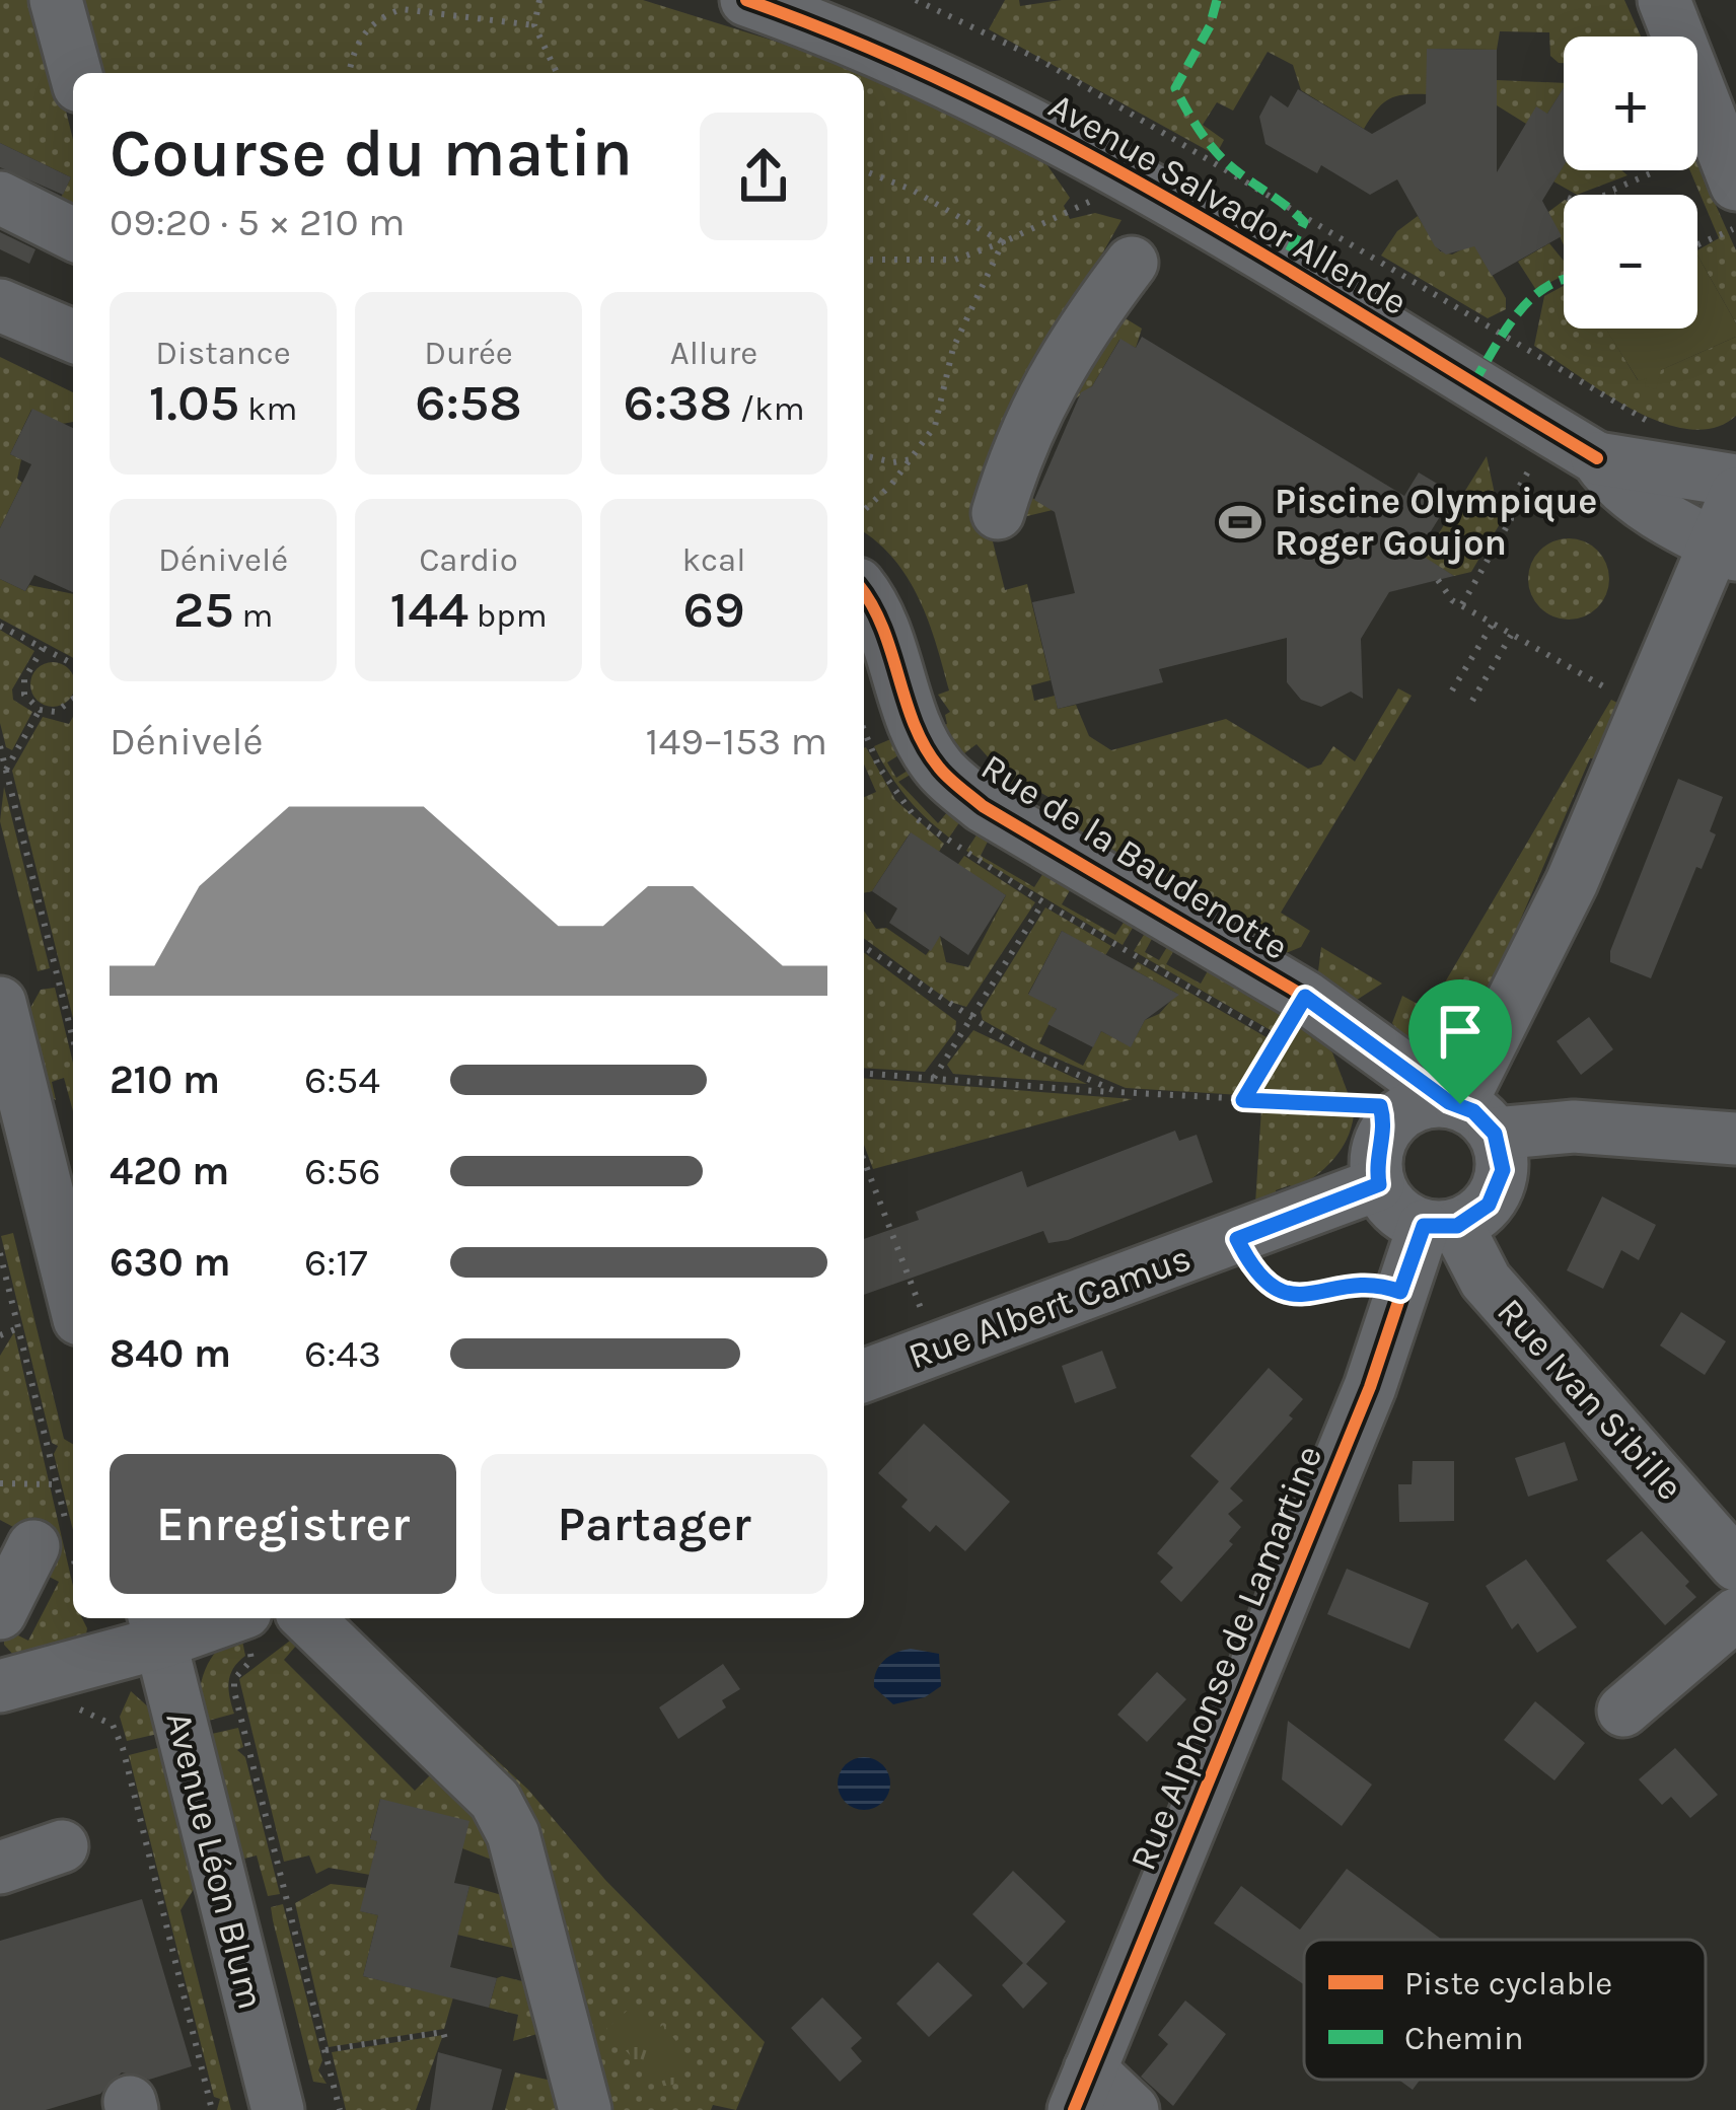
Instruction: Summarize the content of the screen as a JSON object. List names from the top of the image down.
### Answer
{
  "streets": {
    "street": [
      "Avenue Salvador Allende",
      "Rue de la Baudenotte",
      "Rue Albert Camus",
      "Rue Ivan Sibille",
      "Rue Alphonse de Lamartine",
      "Avenue Léon Blum"
    ]
  },
  "crossings": [
    ["Rue de la Baudenotte", "Rue Albert Camus"],
    ["Rue de la Baudenotte", "Rue Ivan Sibille"],
    ["Rue de la Baudenotte", "Rue Alphonse de Lamartine"],
    ["Rue Albert Camus", "Rue Ivan Sibille"],
    ["Rue Albert Camus", "Rue Alphonse de Lamartine"],
    ["Rue Ivan Sibille", "Rue Alphonse de Lamartine"]
  ],
  "places": {
    "sports": ["Piscine Olympique Roger Goujon"]
  },
  "legend": ["Piste cyclable", "Chemin"],
  "page": {
    "map_buttons": ["+", "−"],
    "heading": ["Course du matin", "09:20 · 5 × 210 m"],
    "stats": [
      ["Distance", "1.05 km"],
      ["Durée", "6:58"],
      ["Allure", "6:38 /km"],
      ["Dénivelé", "25 m"],
      ["Cardio", "144 bpm"],
      ["kcal", "69"]
    ],
    "chart": ["Dénivelé", "149–153 m"],
    "list": [
      {
        "name": "210 m",
        "note": "6:54"
      },
      {
        "name": "420 m",
        "note": "6:56"
      },
      {
        "name": "630 m",
        "note": "6:17"
      },
      {
        "name": "840 m",
        "note": "6:43"
      }
    ],
    "buttons": ["Enregistrer", "Partager"]
  }
}
